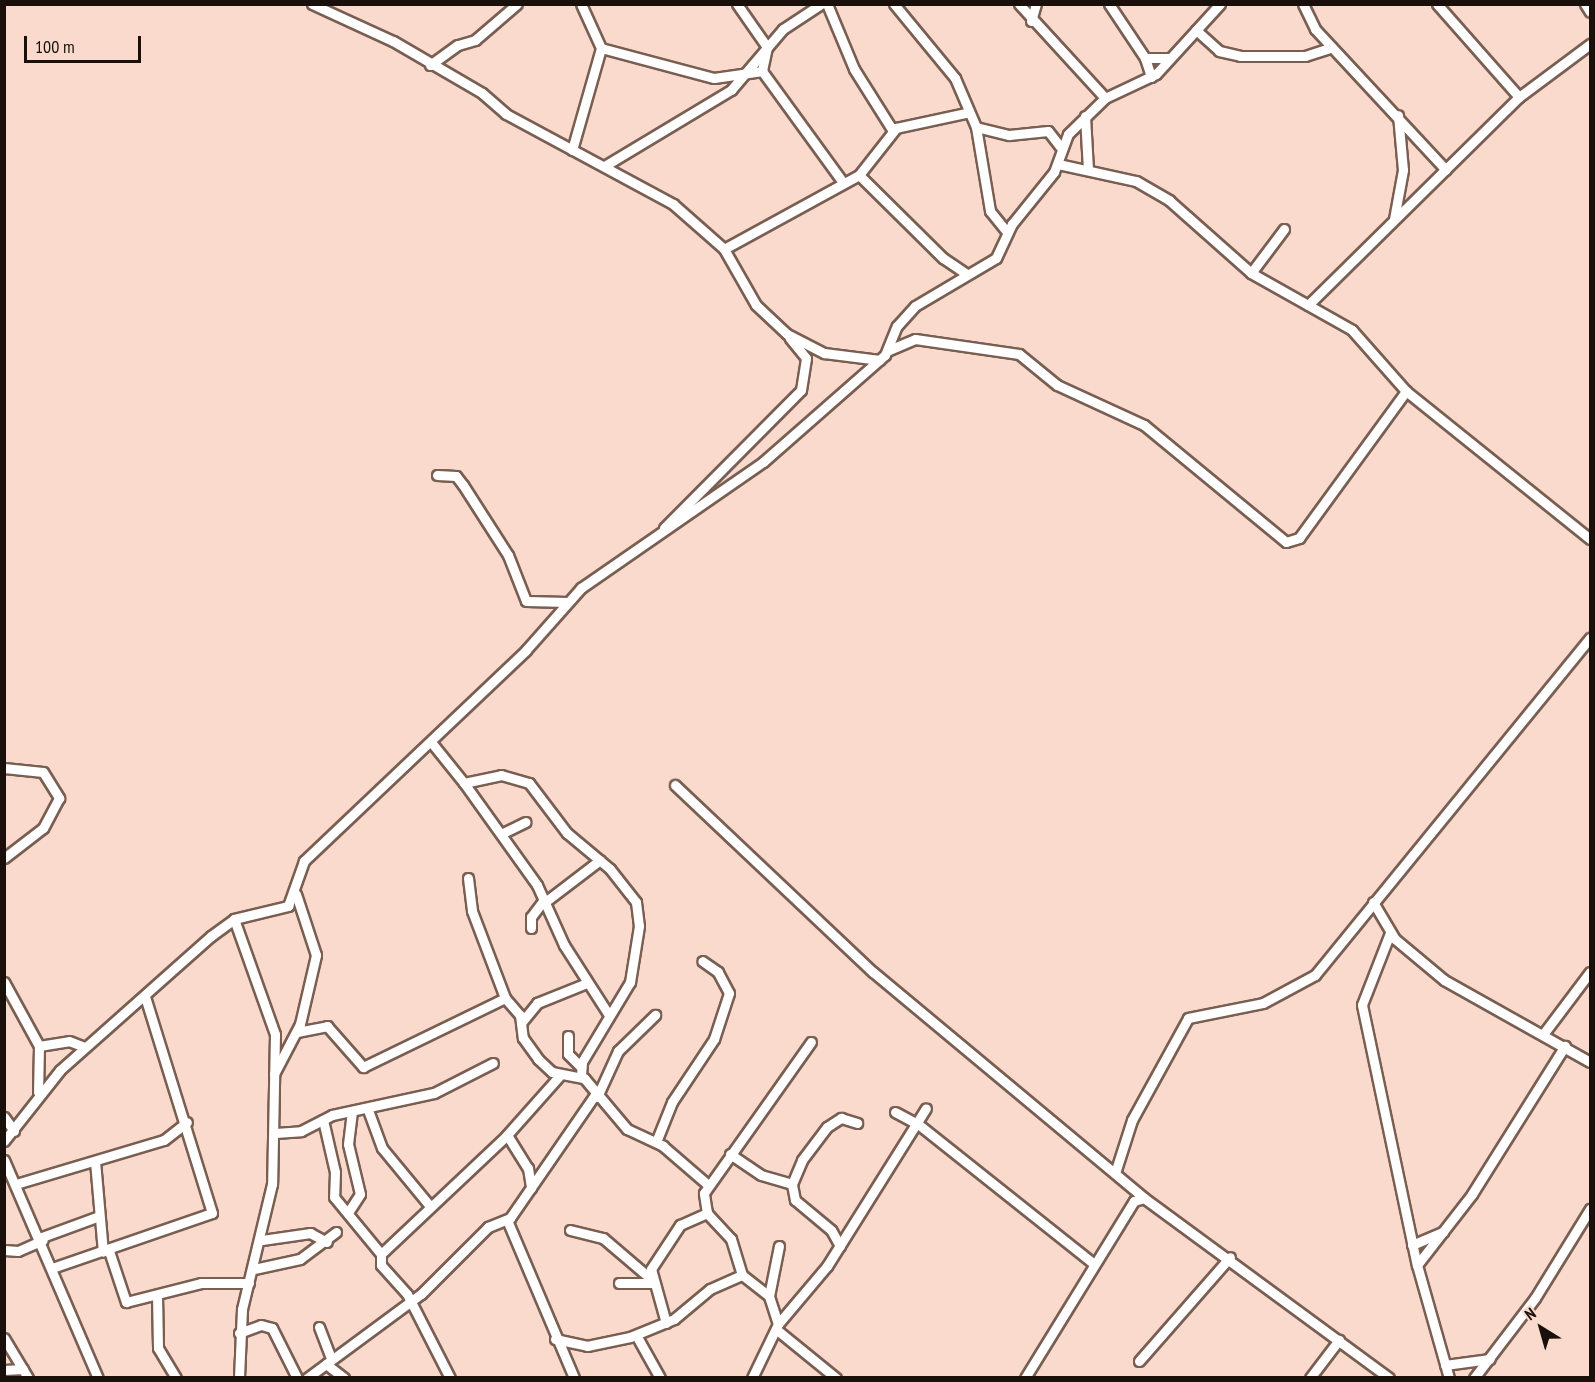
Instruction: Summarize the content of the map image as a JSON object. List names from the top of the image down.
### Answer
{
  "scale_bar": "100 m",
  "north": "top left"
}
